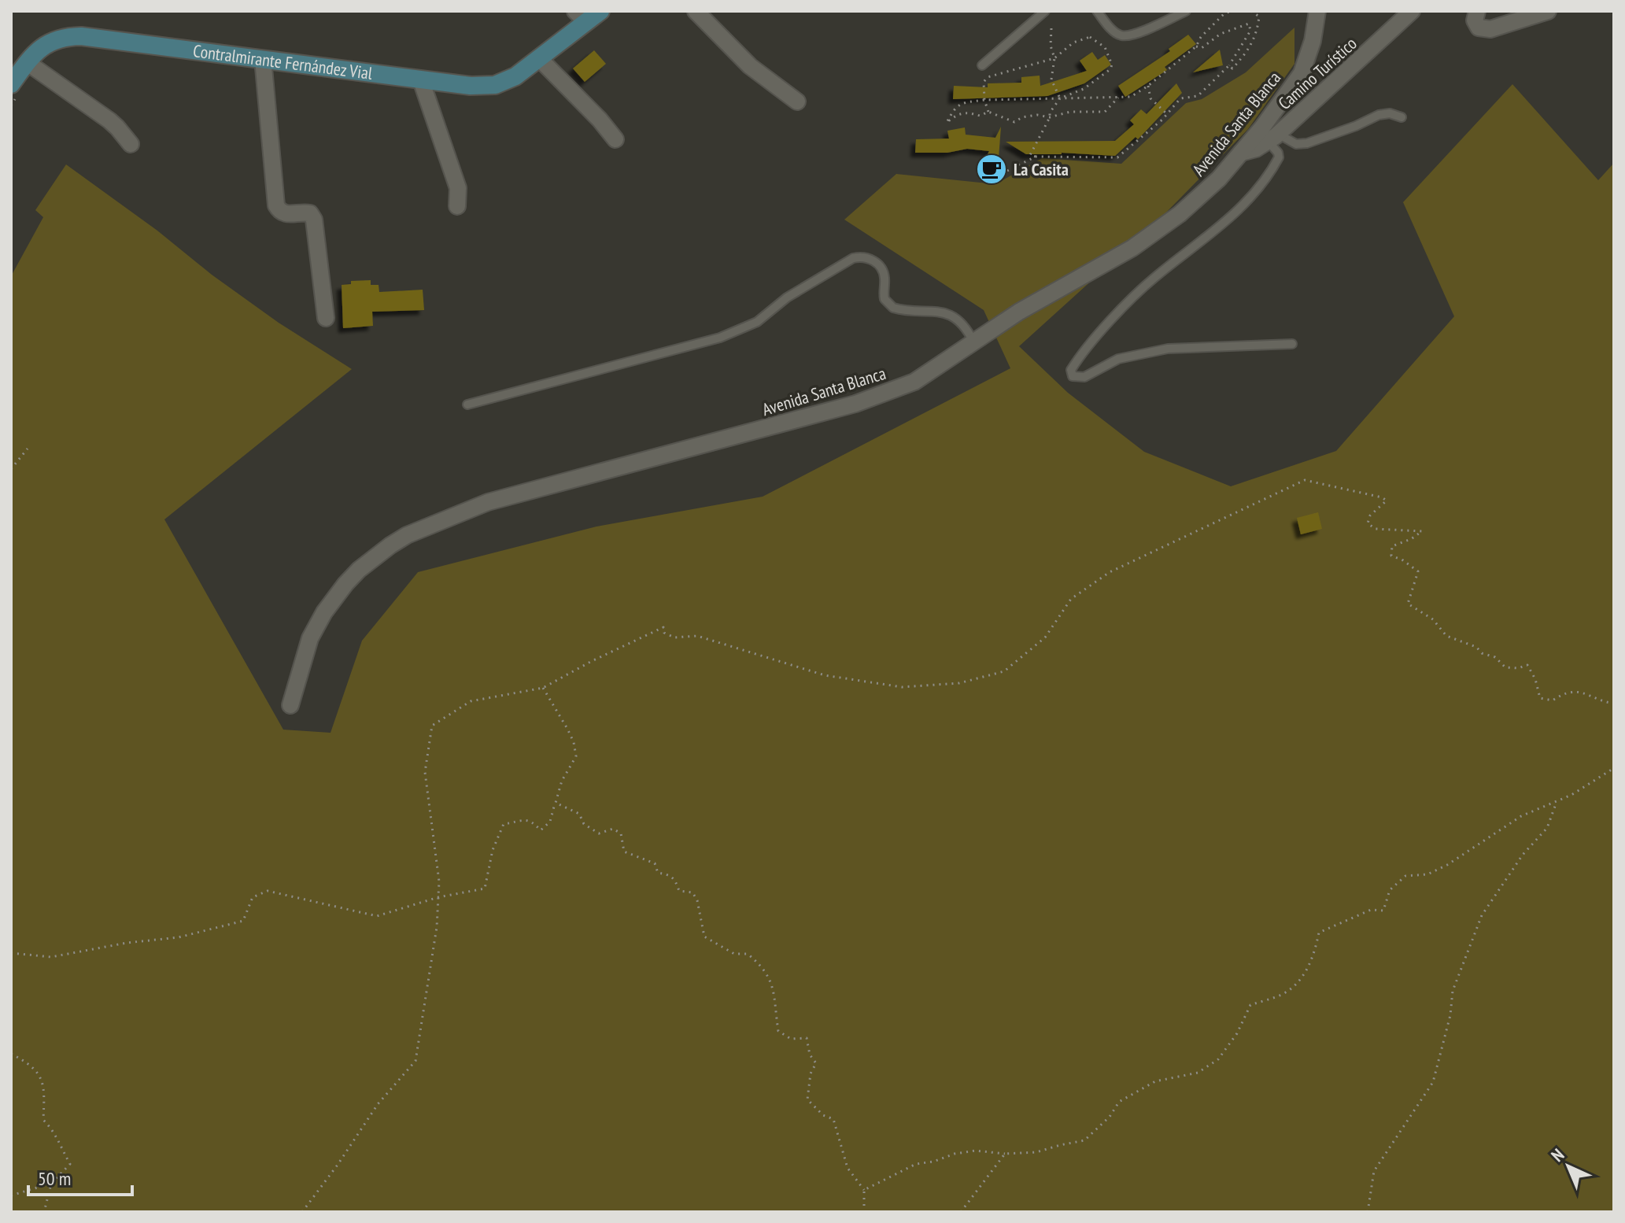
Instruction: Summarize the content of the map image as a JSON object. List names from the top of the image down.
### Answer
{
  "streets": {
    "main road": ["Contralmirante Fernández Vial"],
    "street": ["Camino Turístico", "Avenida Santa Blanca"]
  },
  "crossings": [
    ["Camino Turístico", "Avenida Santa Blanca"]
  ],
  "places": {
    "cafe": ["La Casita"]
  },
  "scale_bar": "50 m",
  "north": "top left"
}
